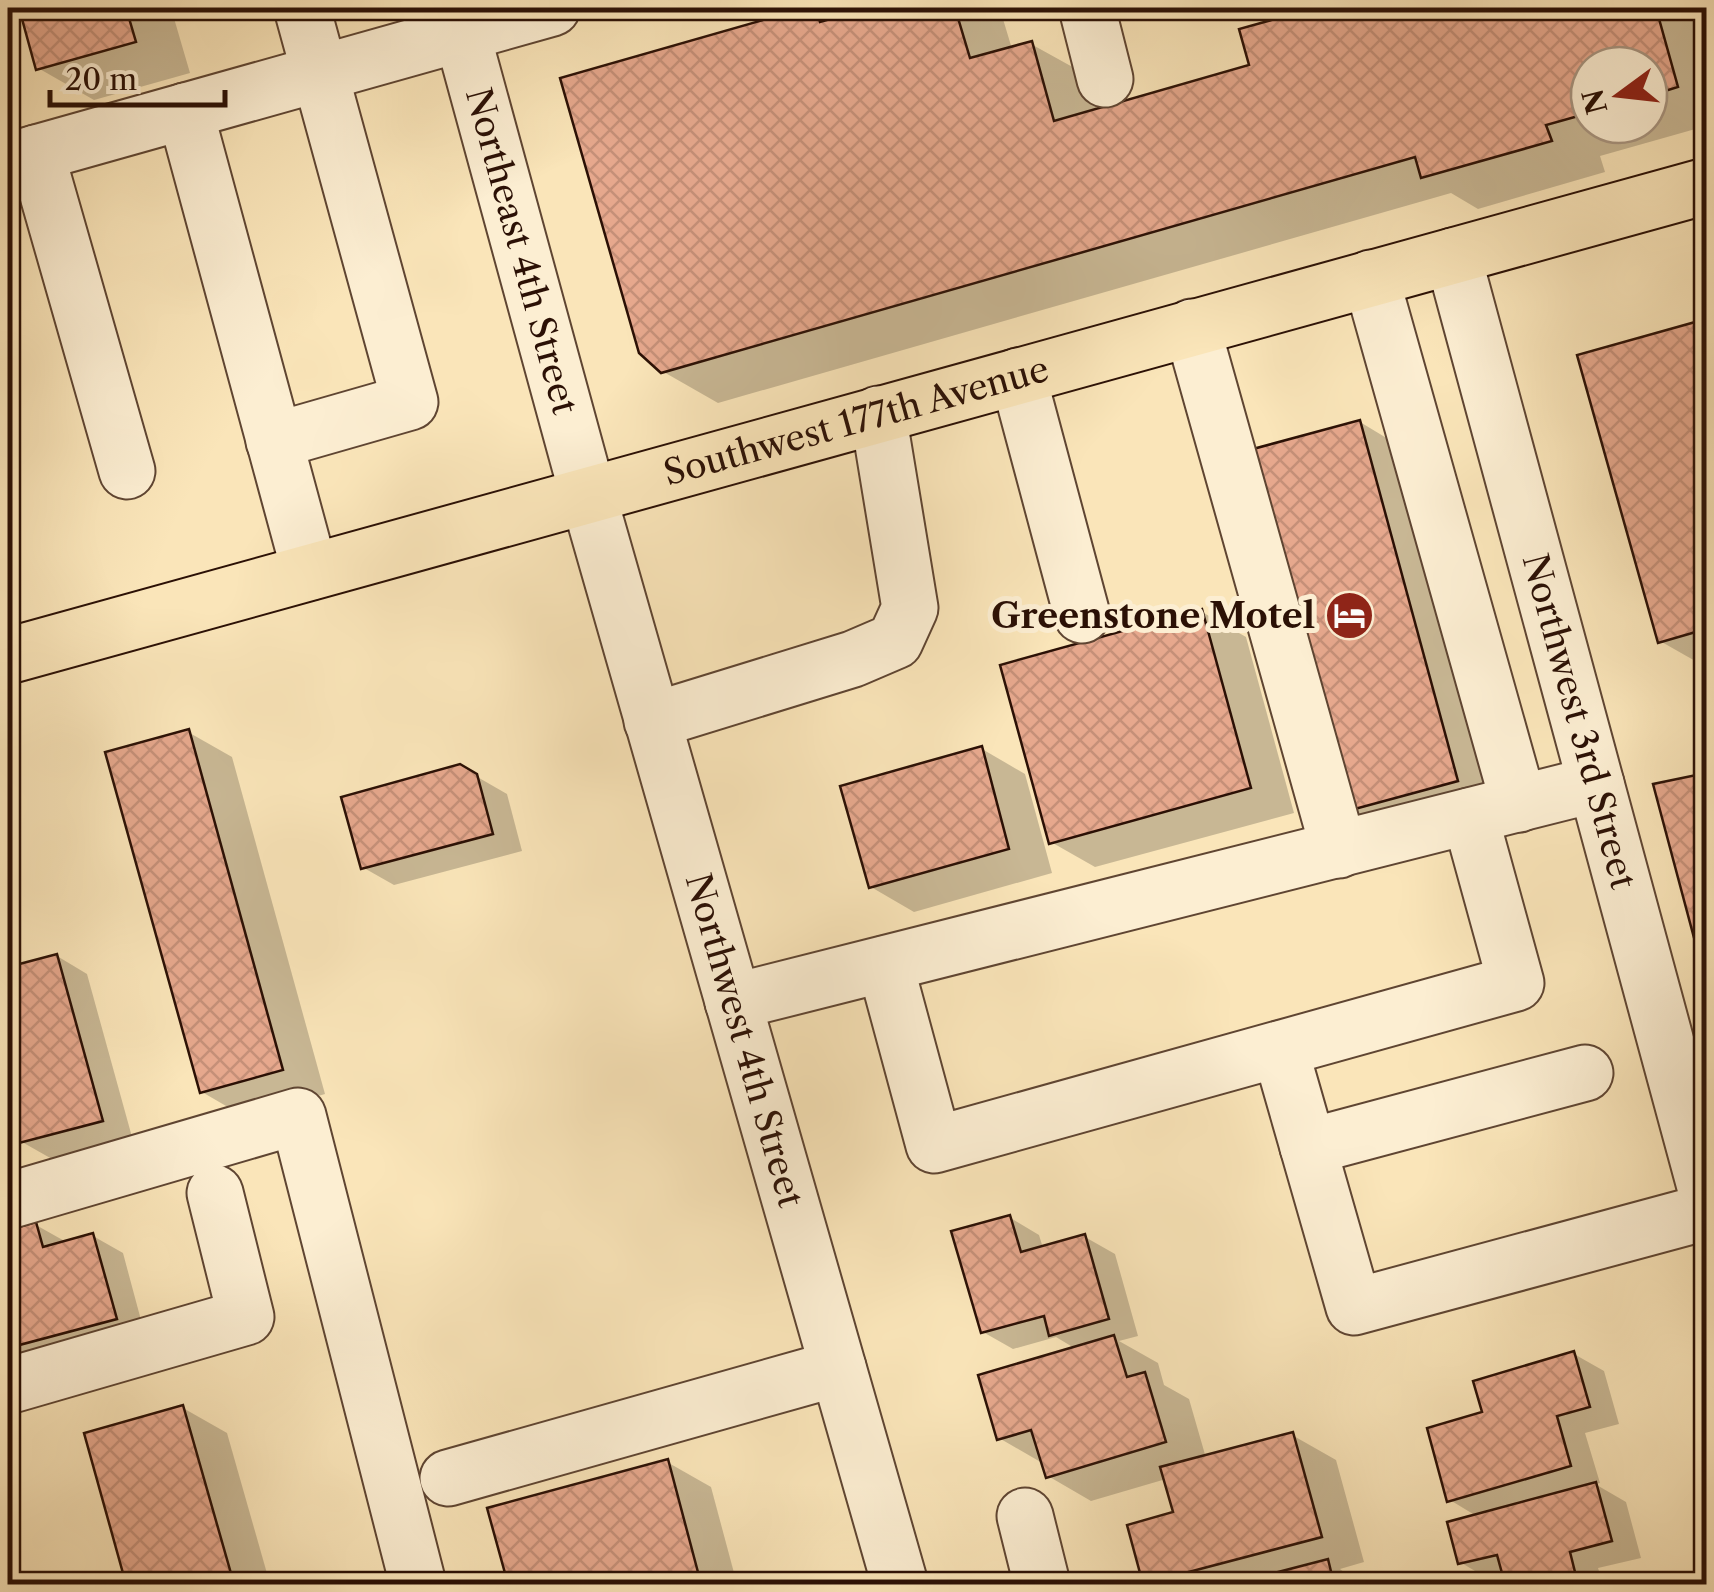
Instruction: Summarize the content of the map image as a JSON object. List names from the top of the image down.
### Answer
{
  "streets": {
    "main road": ["Southwest 177th Avenue"],
    "street": ["Northeast 4th Street", "Northwest 3rd Street", "Northwest 4th Street"]
  },
  "crossings": [
    ["Northeast 4th Street", "Southwest 177th Avenue"],
    ["Northeast 4th Street", "Northwest 4th Street"],
    ["Southwest 177th Avenue", "Northwest 3rd Street"],
    ["Southwest 177th Avenue", "Northwest 4th Street"]
  ],
  "places": {
    "hotel": ["Greenstone Motel"]
  },
  "scale_bar": "20 m",
  "north": "left"
}
